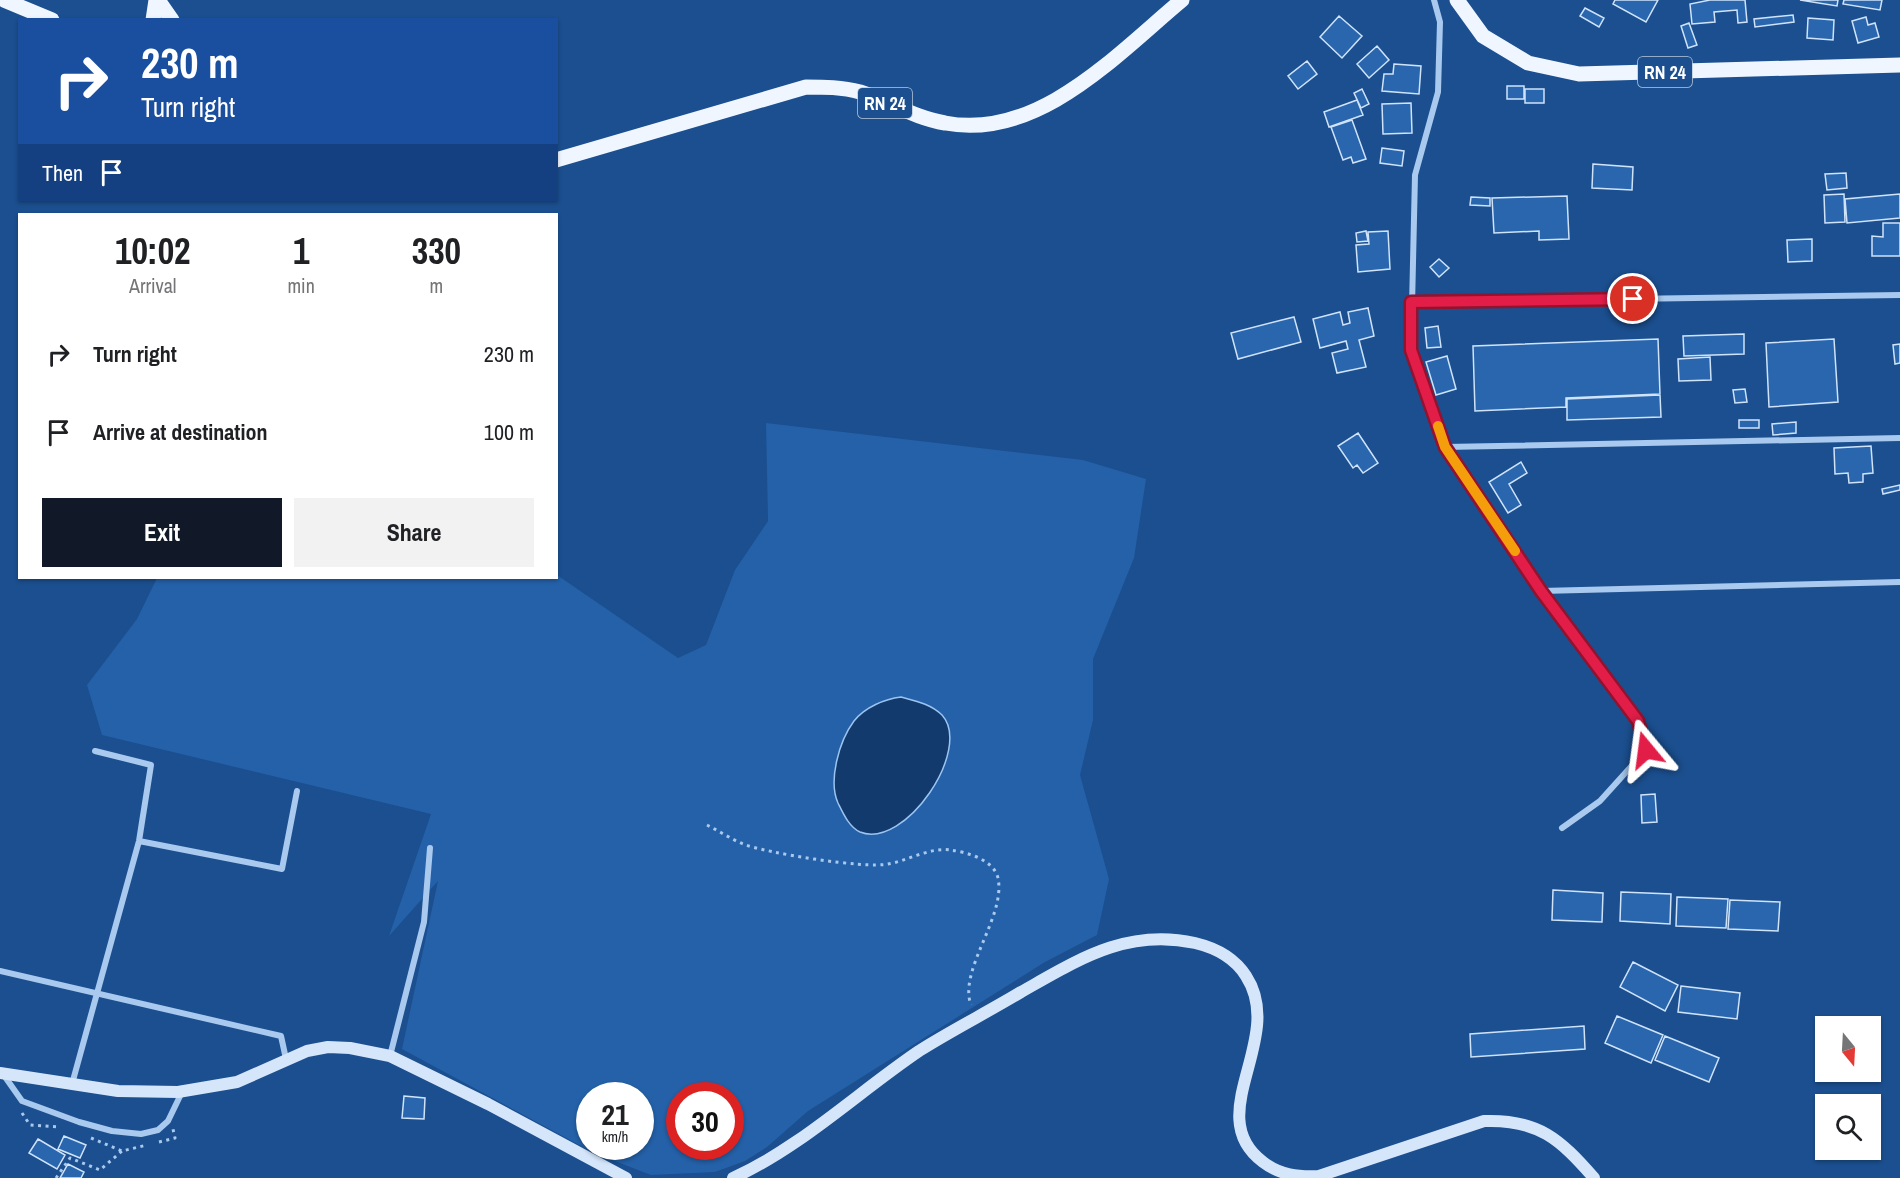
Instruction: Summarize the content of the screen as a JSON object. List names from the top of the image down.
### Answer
{
  "streets": {
    "main road": ["RN 24"]
  },
  "north": "bottom",
  "page": {
    "turn": ["230 m", "Turn right"],
    "then": "Then",
    "eta": [
      "10:02",
      "Arrival",
      "1",
      "min",
      "330",
      "m"
    ],
    "list": [
      {
        "name": "Turn right",
        "value": "230 m"
      },
      {
        "name": "Arrive at destination",
        "value": "100 m"
      }
    ],
    "buttons": ["Exit", "Share"],
    "speed": "21 km/h",
    "limit": "30"
  }
}
